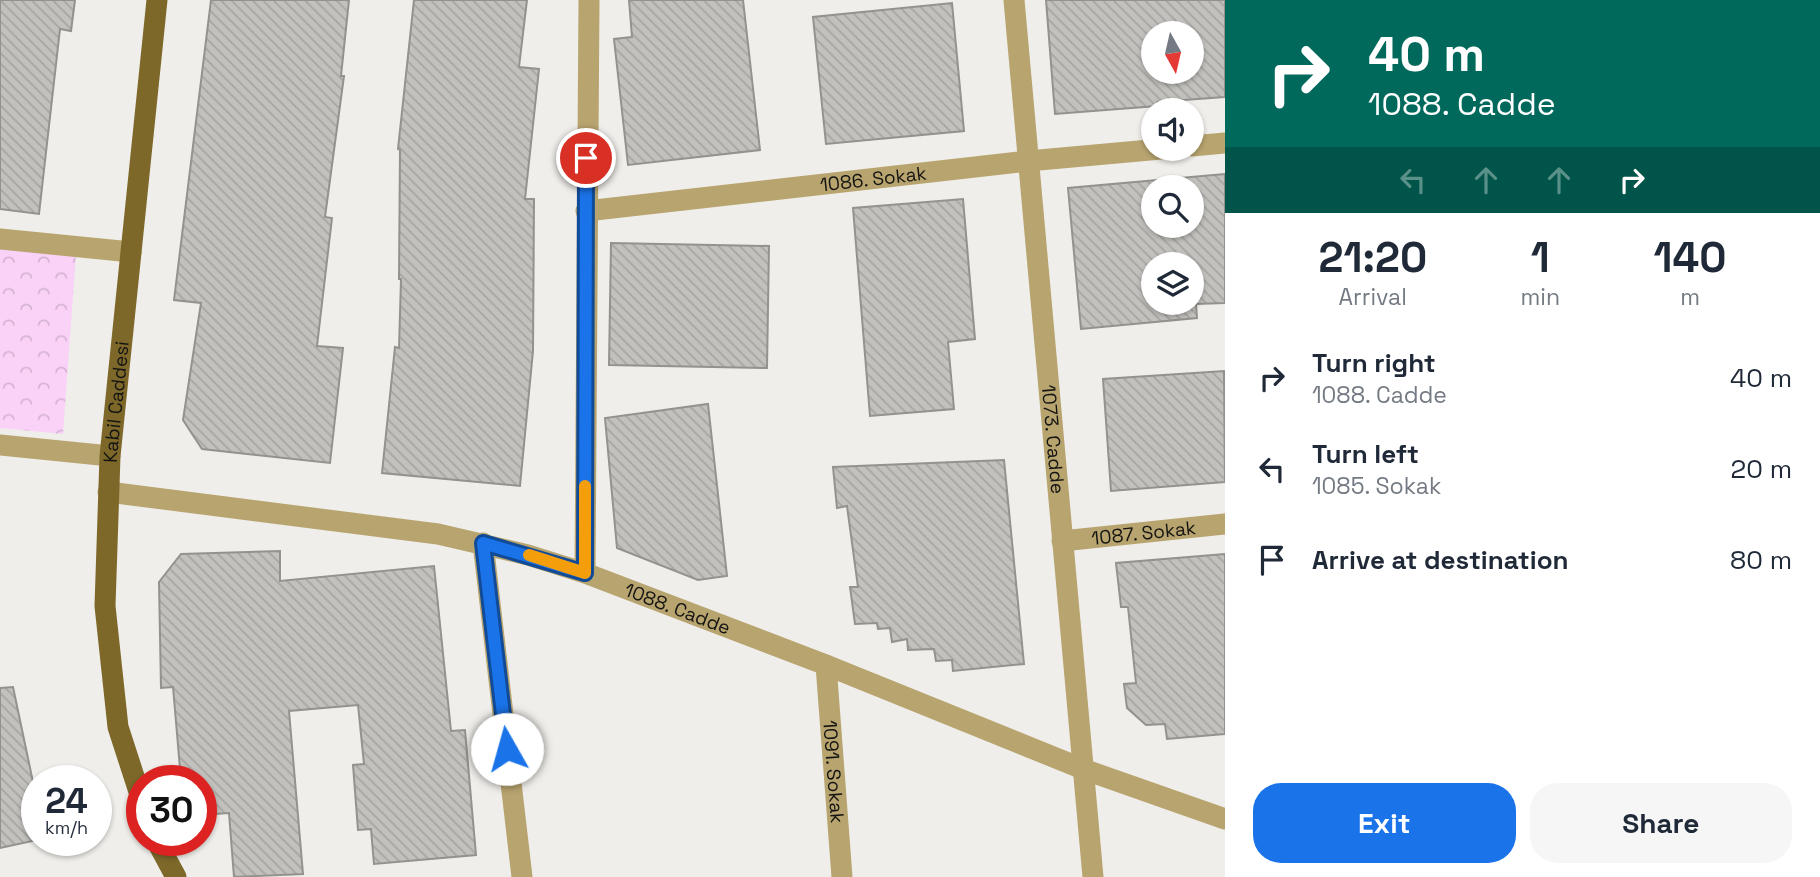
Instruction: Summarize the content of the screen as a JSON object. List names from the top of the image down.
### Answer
{
  "streets": {
    "main road": ["Kabil Caddesi"],
    "street": [
      "1086. Sokak",
      "1073. Cadde",
      "1087. Sokak",
      "1088. Cadde",
      "1091. Sokak"
    ]
  },
  "crossings": [
    ["1086. Sokak", "1073. Cadde"],
    ["Kabil Caddesi", "1088. Cadde"],
    ["1073. Cadde", "1087. Sokak"],
    ["1073. Cadde", "1088. Cadde"],
    ["1088. Cadde", "1091. Sokak"]
  ],
  "north": "bottom",
  "page": {
    "turn": ["40 m", "1088. Cadde"],
    "eta": [
      "21:20",
      "Arrival",
      "1",
      "min",
      "140",
      "m"
    ],
    "list": [
      {
        "name": "Turn right",
        "note": "1088. Cadde",
        "value": "40 m"
      },
      {
        "name": "Turn left",
        "note": "1085. Sokak",
        "value": "20 m"
      },
      {
        "name": "Arrive at destination",
        "value": "80 m"
      }
    ],
    "speed": "24 km/h",
    "limit": "30",
    "buttons": ["Exit", "Share"]
  }
}
